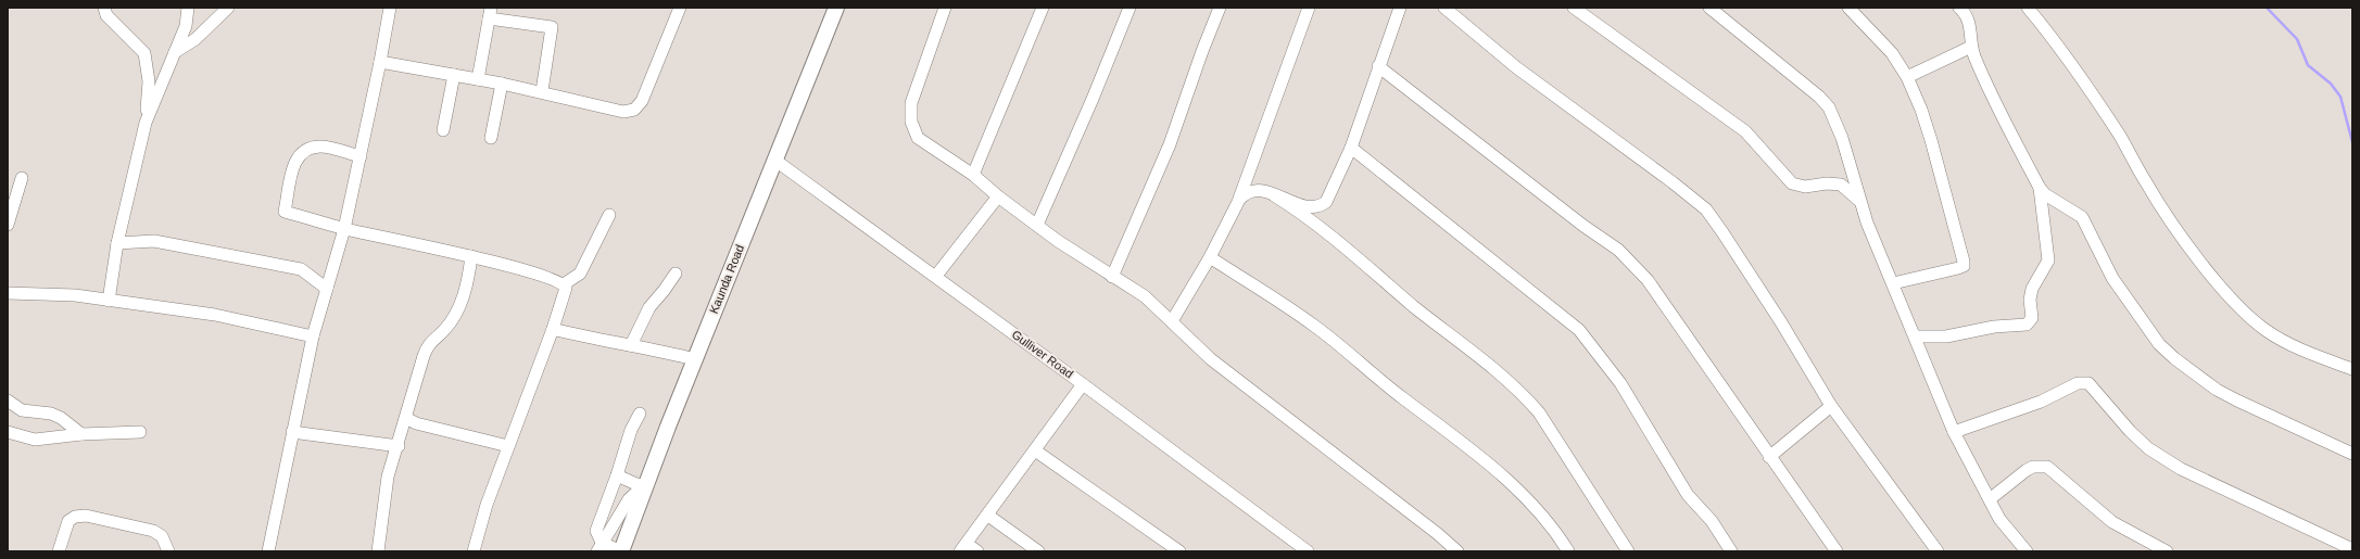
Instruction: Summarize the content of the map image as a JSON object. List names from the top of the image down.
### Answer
{
  "streets": {
    "main road": ["Kaunda Road"],
    "street": ["Gulliver Road"]
  },
  "crossings": [
    ["Kaunda Road", "Gulliver Road"]
  ]
}
